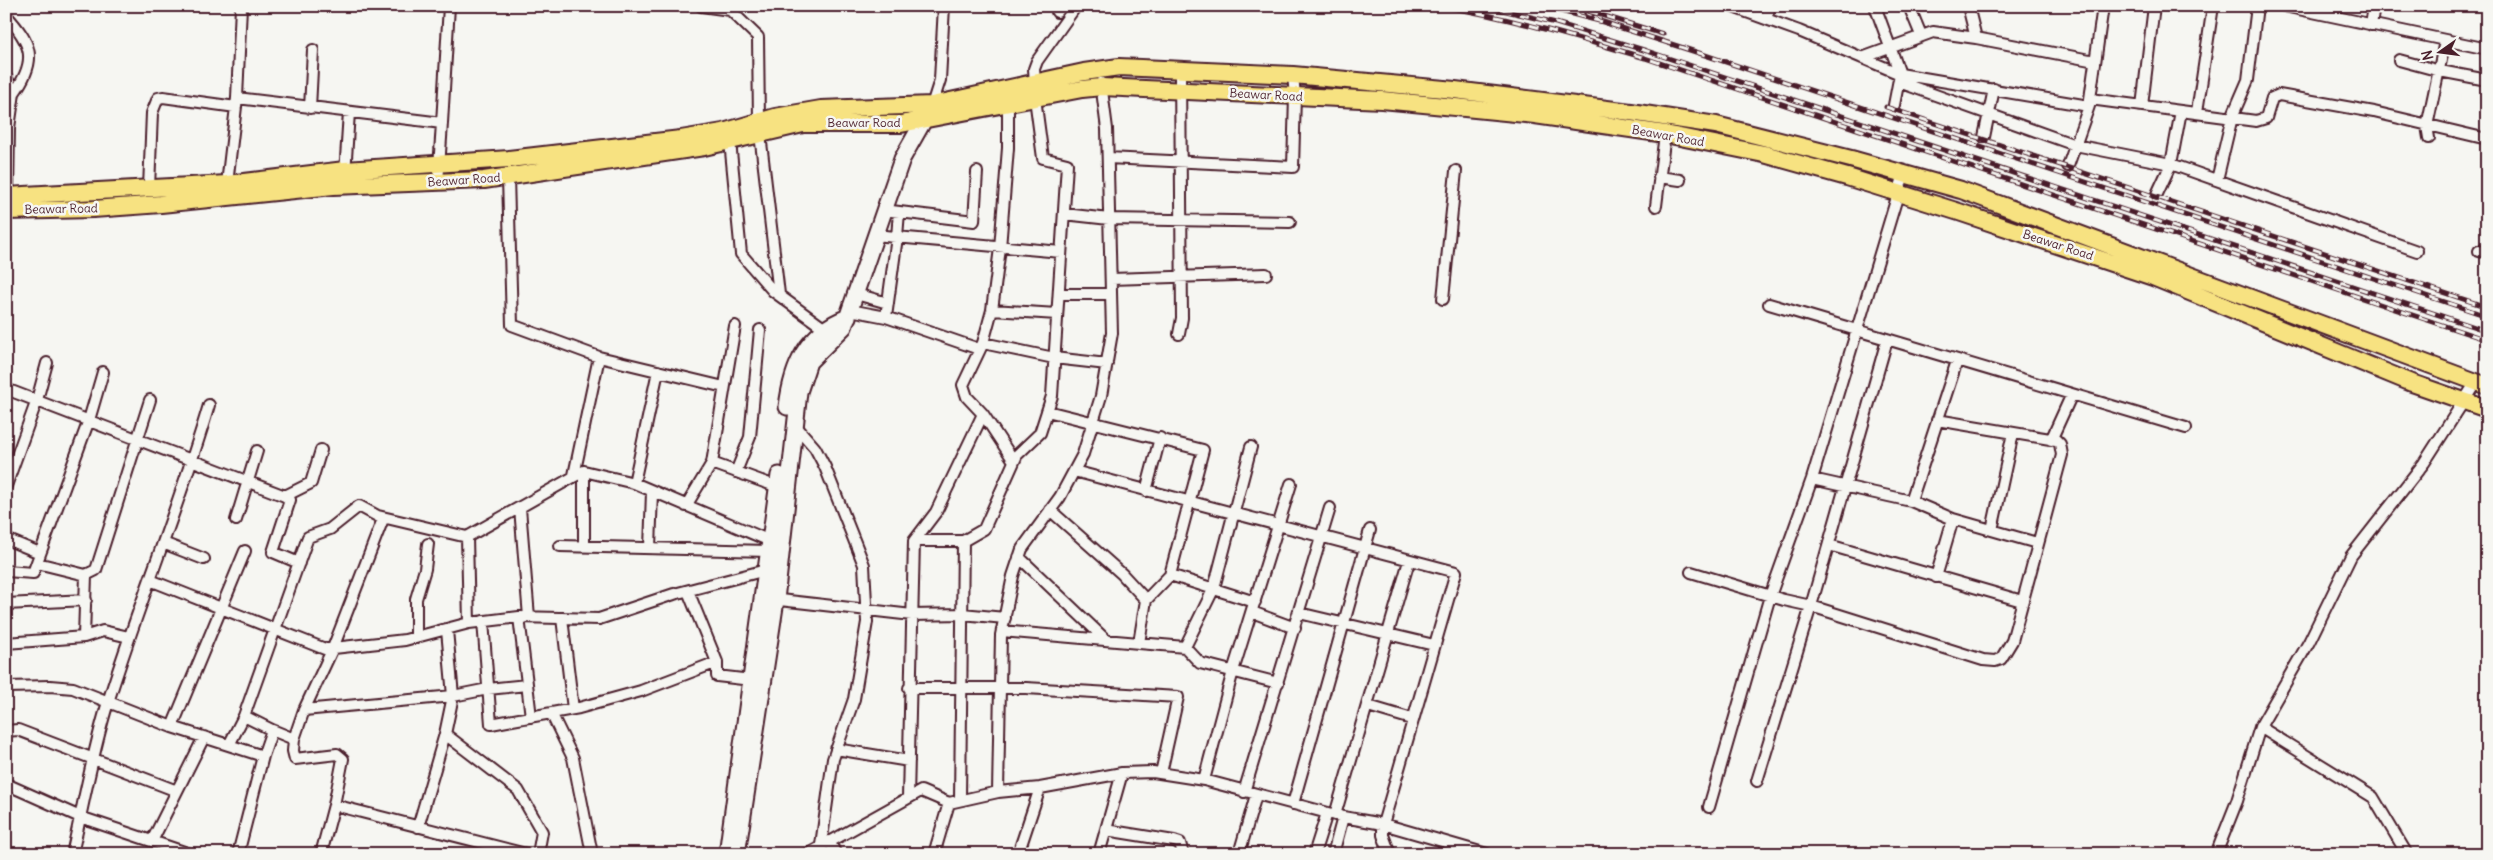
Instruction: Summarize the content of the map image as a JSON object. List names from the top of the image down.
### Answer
{
  "streets": {
    "main road": ["Beawar Road"]
  },
  "north": "left"
}
